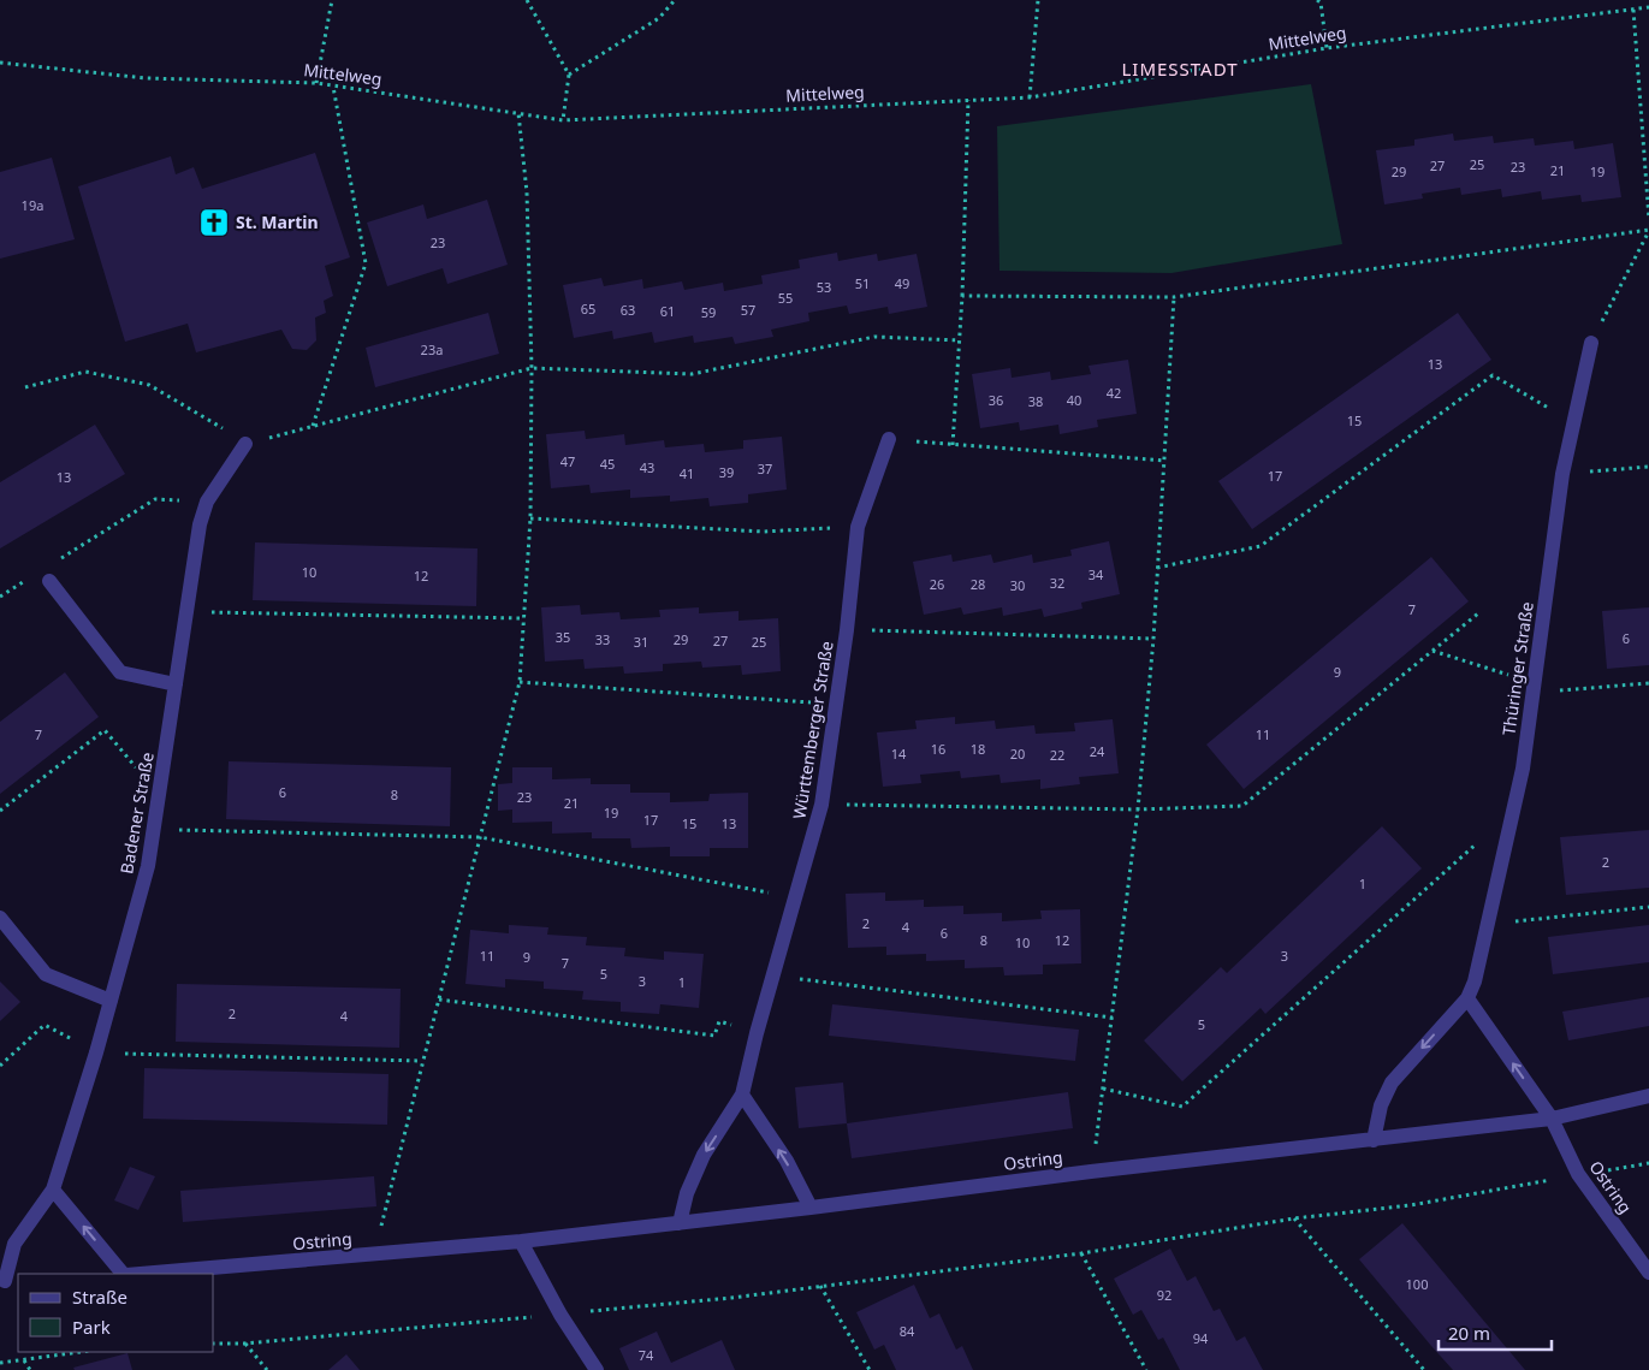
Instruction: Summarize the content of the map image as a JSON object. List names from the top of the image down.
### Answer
{
  "streets": {
    "street": [
      "Thüringer Straße",
      "Württemberger Straße",
      "Badener Straße",
      "Ostring"
    ],
    "path": ["Mittelweg"]
  },
  "crossings": [
    ["Thüringer Straße", "Ostring"],
    ["Württemberger Straße", "Ostring"]
  ],
  "districts": ["LIMESSTADT"],
  "places": {
    "church": ["St. Martin"]
  },
  "house_numbers": [
    "25",
    "27",
    "23",
    "21",
    "29",
    "19",
    "19a",
    "23",
    "51",
    "49",
    "53",
    "55",
    "65",
    "63",
    "57",
    "61",
    "59",
    "23a",
    "13",
    "42",
    "36",
    "40",
    "38",
    "15",
    "47",
    "45",
    "43",
    "37",
    "39",
    "41",
    "17",
    "13",
    "10",
    "34",
    "12",
    "32",
    "26",
    "28",
    "30",
    "7",
    "35",
    "6",
    "33",
    "29",
    "27",
    "31",
    "25",
    "9",
    "7",
    "11",
    "16",
    "18",
    "24",
    "14",
    "20",
    "22",
    "6",
    "8",
    "23",
    "21",
    "19",
    "17",
    "15",
    "13",
    "2",
    "1",
    "2",
    "4",
    "6",
    "8",
    "12",
    "10",
    "11",
    "3",
    "9",
    "7",
    "5",
    "3",
    "1",
    "2",
    "4",
    "5",
    "100",
    "92",
    "84",
    "94",
    "74"
  ],
  "legend": ["Straße", "Park"],
  "scale_bar": "20 m"
}
